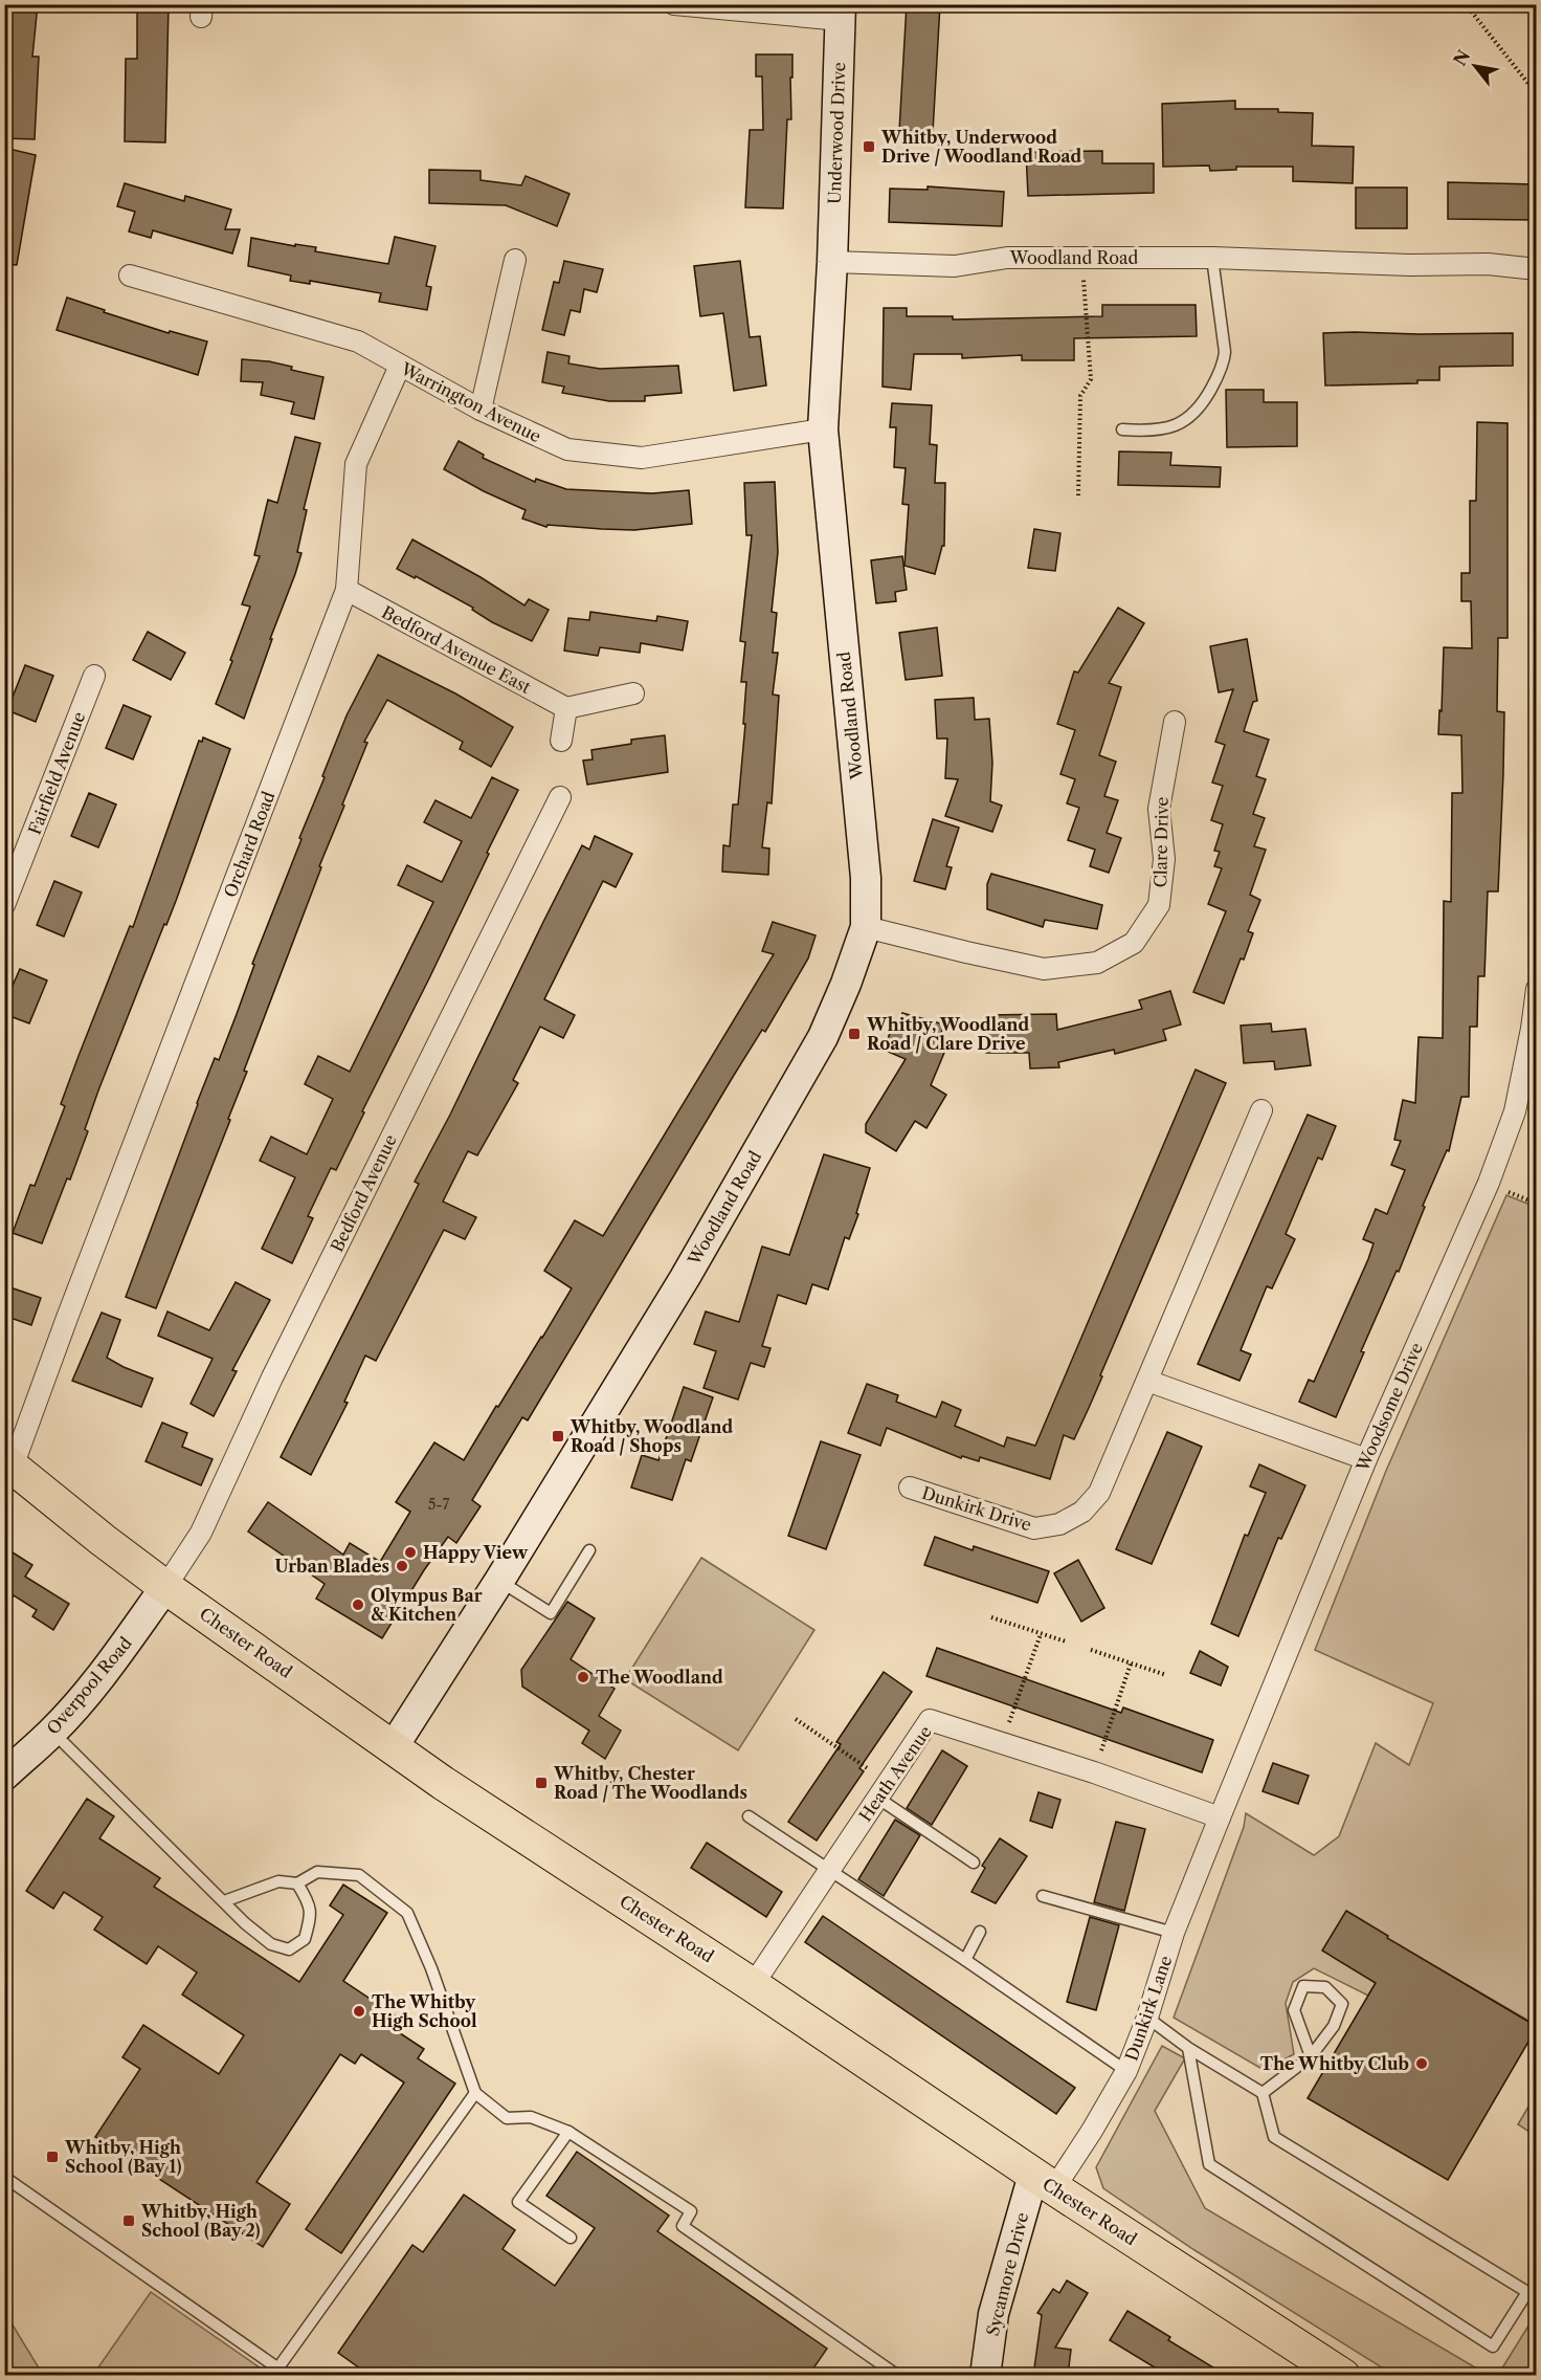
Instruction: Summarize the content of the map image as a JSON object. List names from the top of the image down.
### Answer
{
  "streets": {
    "main road": ["Chester Road"],
    "street": [
      "Underwood Drive",
      "Woodland Road",
      "Warrington Avenue",
      "Bedford Avenue East",
      "Fairfield Avenue",
      "Clare Drive",
      "Orchard Road",
      "Bedford Avenue",
      "Woodsome Drive",
      "Dunkirk Drive",
      "Overpool Road",
      "Heath Avenue",
      "Dunkirk Lane",
      "Sycamore Drive"
    ]
  },
  "crossings": [
    ["Underwood Drive", "Woodland Road"],
    ["Woodland Road", "Warrington Avenue"],
    ["Woodland Road", "Clare Drive"],
    ["Woodland Road", "Chester Road"],
    ["Warrington Avenue", "Orchard Road"],
    ["Bedford Avenue East", "Orchard Road"],
    ["Orchard Road", "Chester Road"],
    ["Bedford Avenue", "Chester Road"],
    ["Bedford Avenue", "Overpool Road"],
    ["Woodsome Drive", "Heath Avenue"],
    ["Woodsome Drive", "Dunkirk Lane"],
    ["Chester Road", "Overpool Road"],
    ["Chester Road", "Heath Avenue"],
    ["Chester Road", "Dunkirk Lane"],
    ["Chester Road", "Sycamore Drive"],
    ["Heath Avenue", "Dunkirk Lane"],
    ["Dunkirk Lane", "Sycamore Drive"]
  ],
  "places": {
    "transit": [
      "Whitby, Underwood Drive / Woodland Road",
      "Whitby, Woodland Road / Clare Drive",
      "Whitby, Woodland Road / Shops",
      "Whitby, Chester Road / The Woodlands",
      "Whitby, High School (Bay 1)",
      "Whitby, High School (Bay 2)"
    ],
    "other": [
      "Happy View",
      "Urban Blades",
      "Olympus Bar & Kitchen",
      "The Woodland",
      "The Whitby High School",
      "The Whitby Club"
    ]
  },
  "house_numbers": ["5-7"],
  "north": "top left"
}
